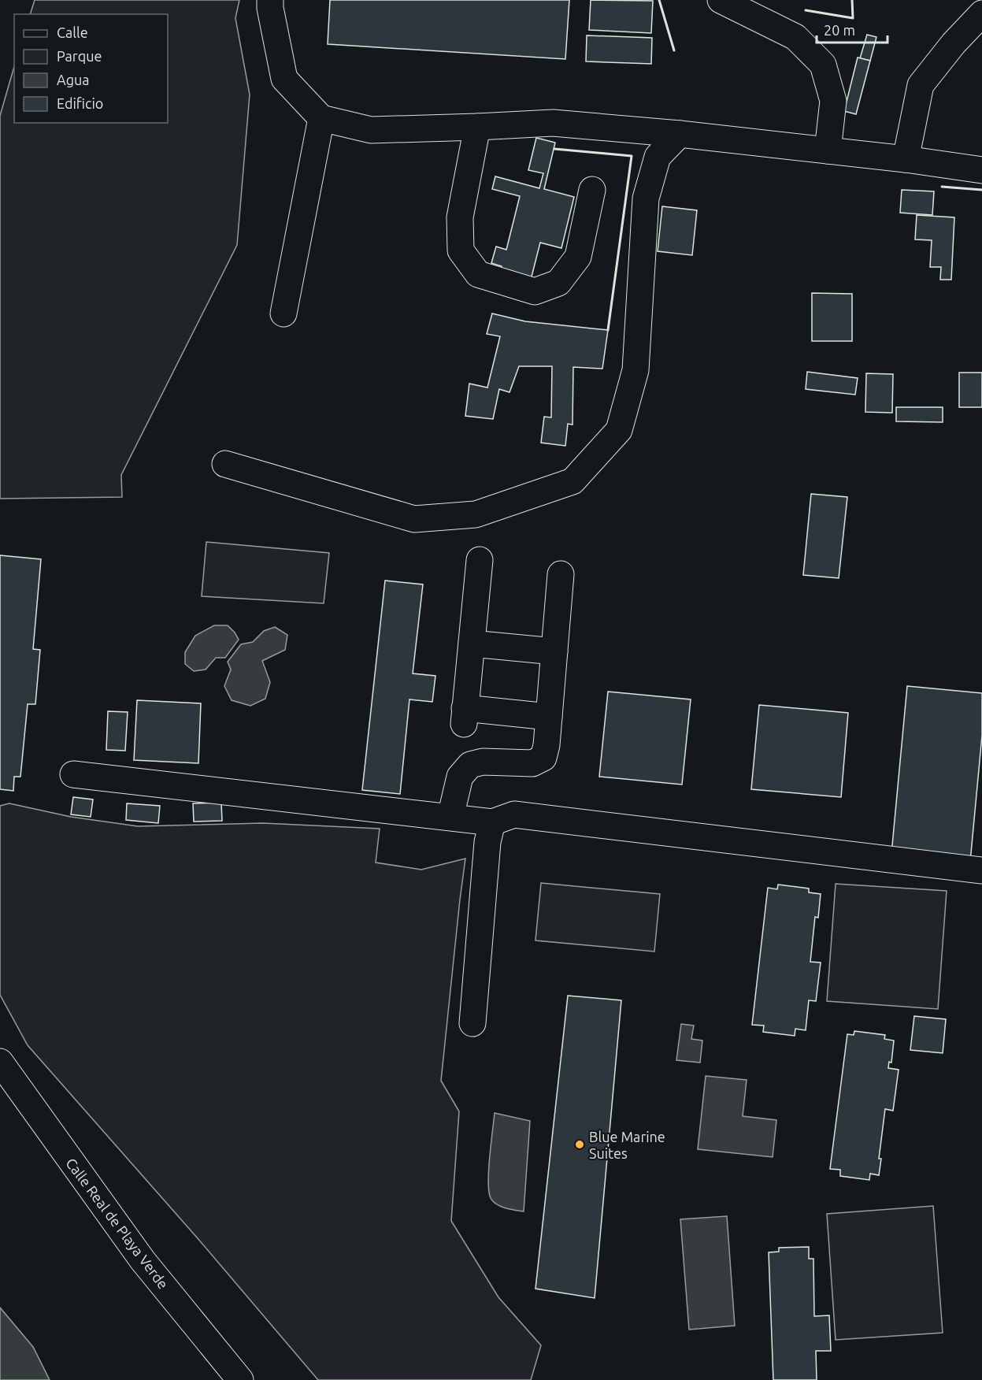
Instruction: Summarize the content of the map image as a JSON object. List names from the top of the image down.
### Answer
{
  "streets": {
    "street": ["Calle Real de Playa Verde"]
  },
  "places": ["Blue Marine Suites"],
  "legend": [
    "Calle",
    "Parque",
    "Agua",
    "Edificio"
  ],
  "scale_bar": "20 m"
}
